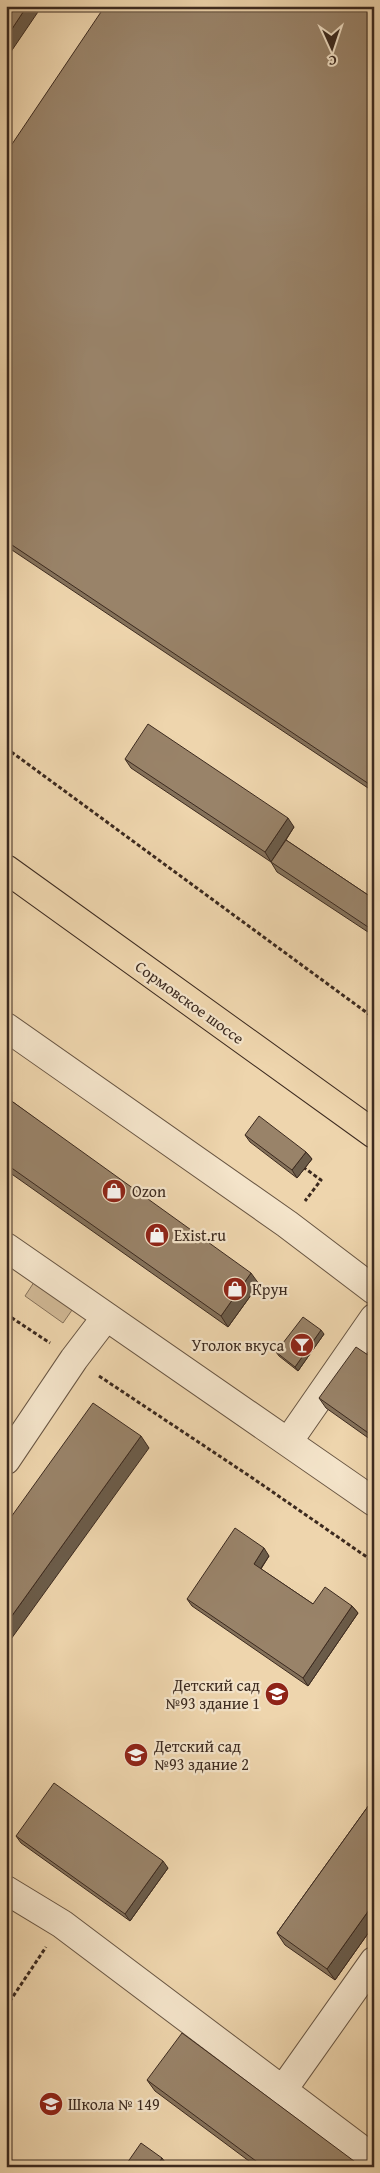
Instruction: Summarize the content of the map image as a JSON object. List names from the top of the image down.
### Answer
{
  "streets": {
    "main road": ["Сормовское шоссе"]
  },
  "places": {
    "shop": ["Ozon", "Exist.ru", "Крун"],
    "bar": ["Уголок вкуса"],
    "school or university": ["Детский сад №93 здание 1", "Детский сад №93 здание 2", "Школа № 149"]
  },
  "north": "bottom"
}
